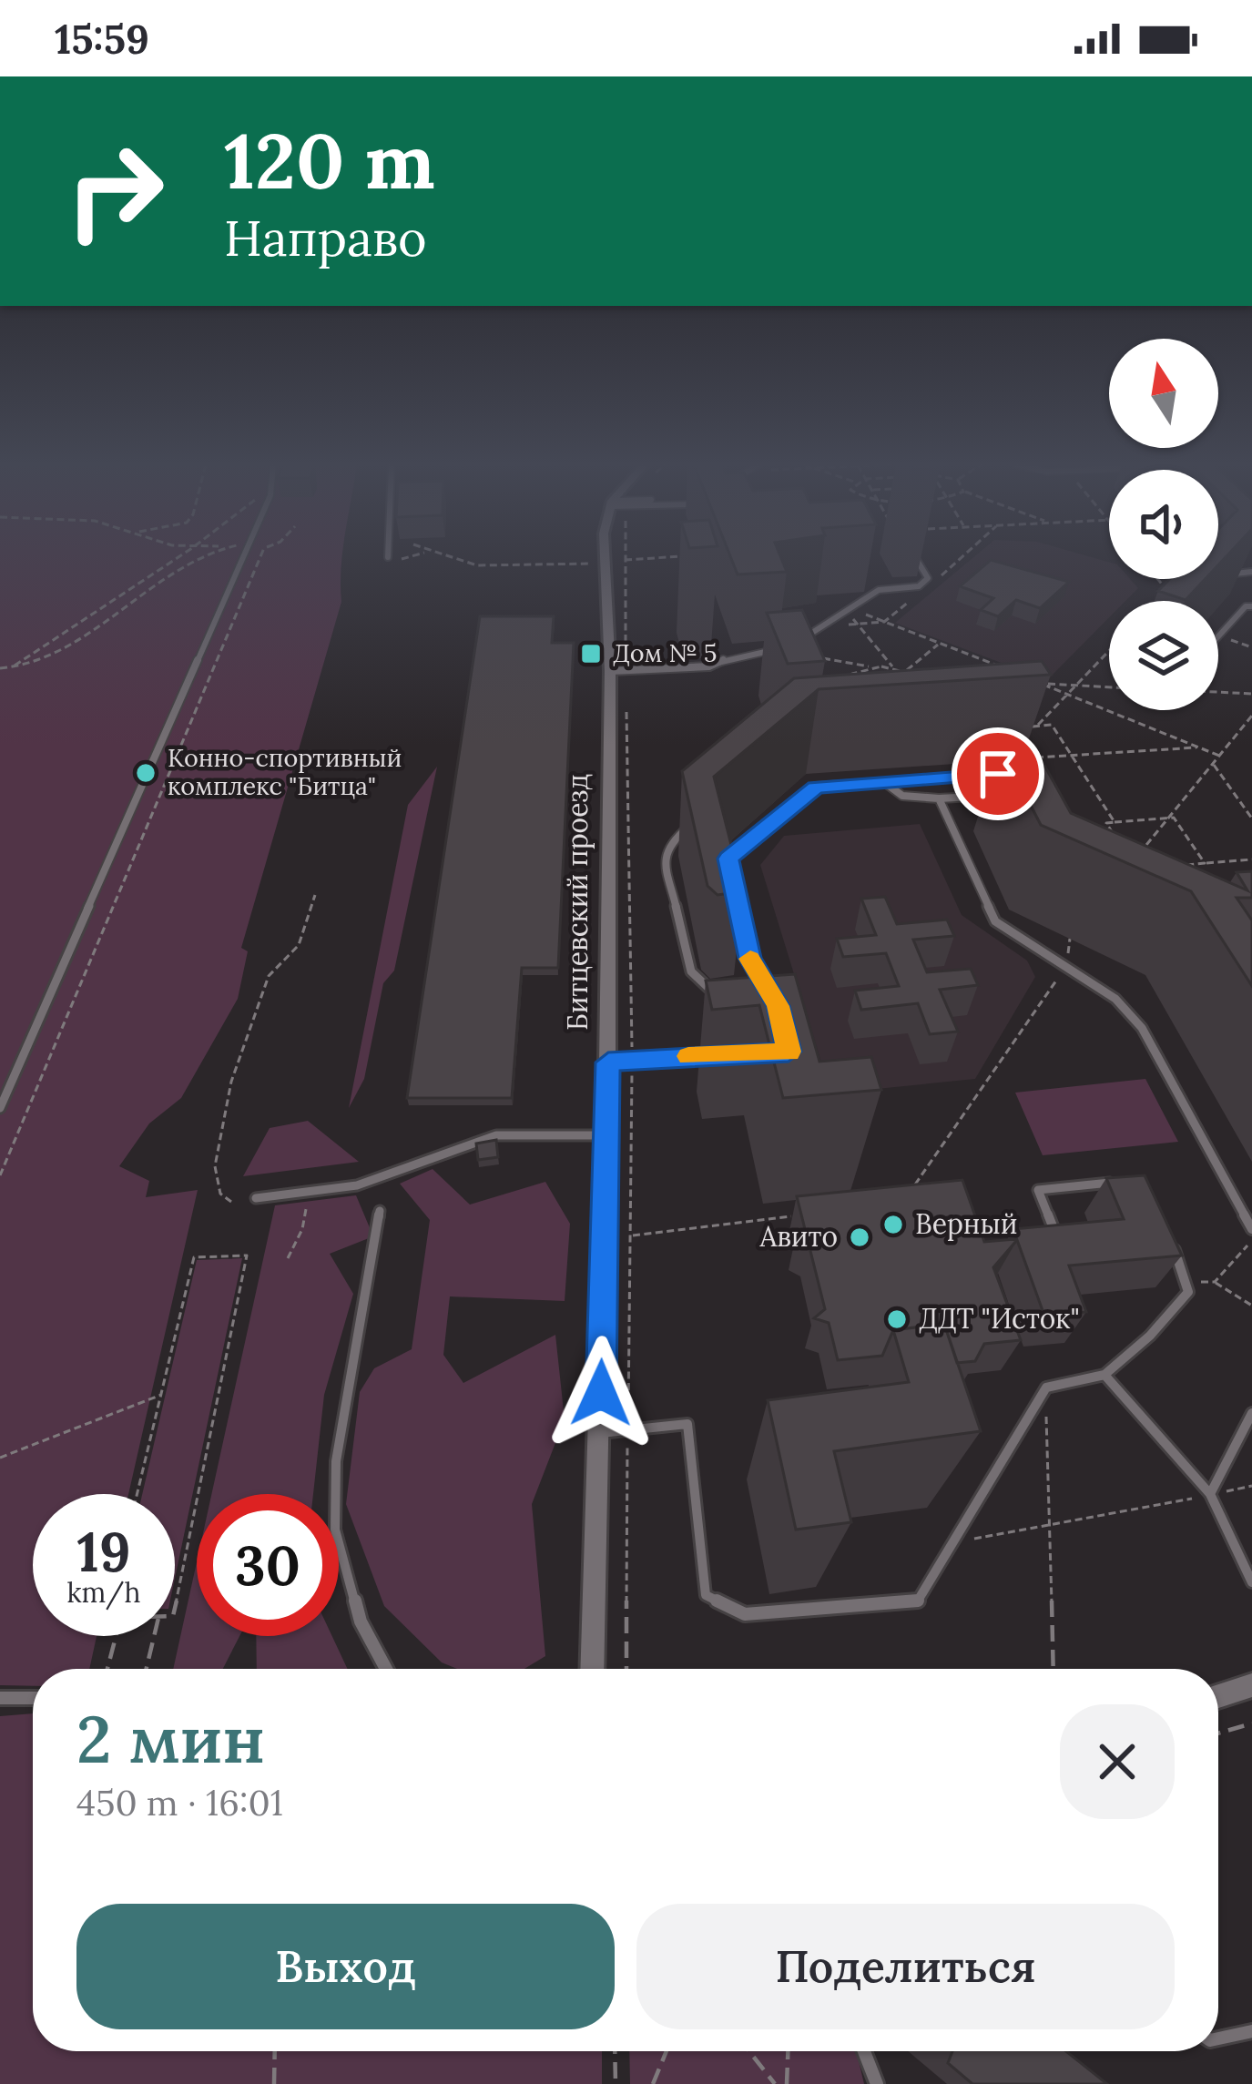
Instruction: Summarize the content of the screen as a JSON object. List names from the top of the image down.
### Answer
{
  "streets": {
    "street": ["Битцевский проезд"]
  },
  "places": {
    "transit": ["Дом № 5"],
    "other": [
      "Конно-спортивный комплекс \"Битца\"",
      "Верный",
      "Авито",
      "ДДТ \"Исток\""
    ]
  },
  "north": "top",
  "page": {
    "status": "15:59",
    "turn": ["120 m", "Направо"],
    "speed": "19 km/h",
    "limit": "30",
    "heading": ["2 мин", "450 m · 16:01"],
    "buttons": ["Выход", "Поделиться"]
  }
}
